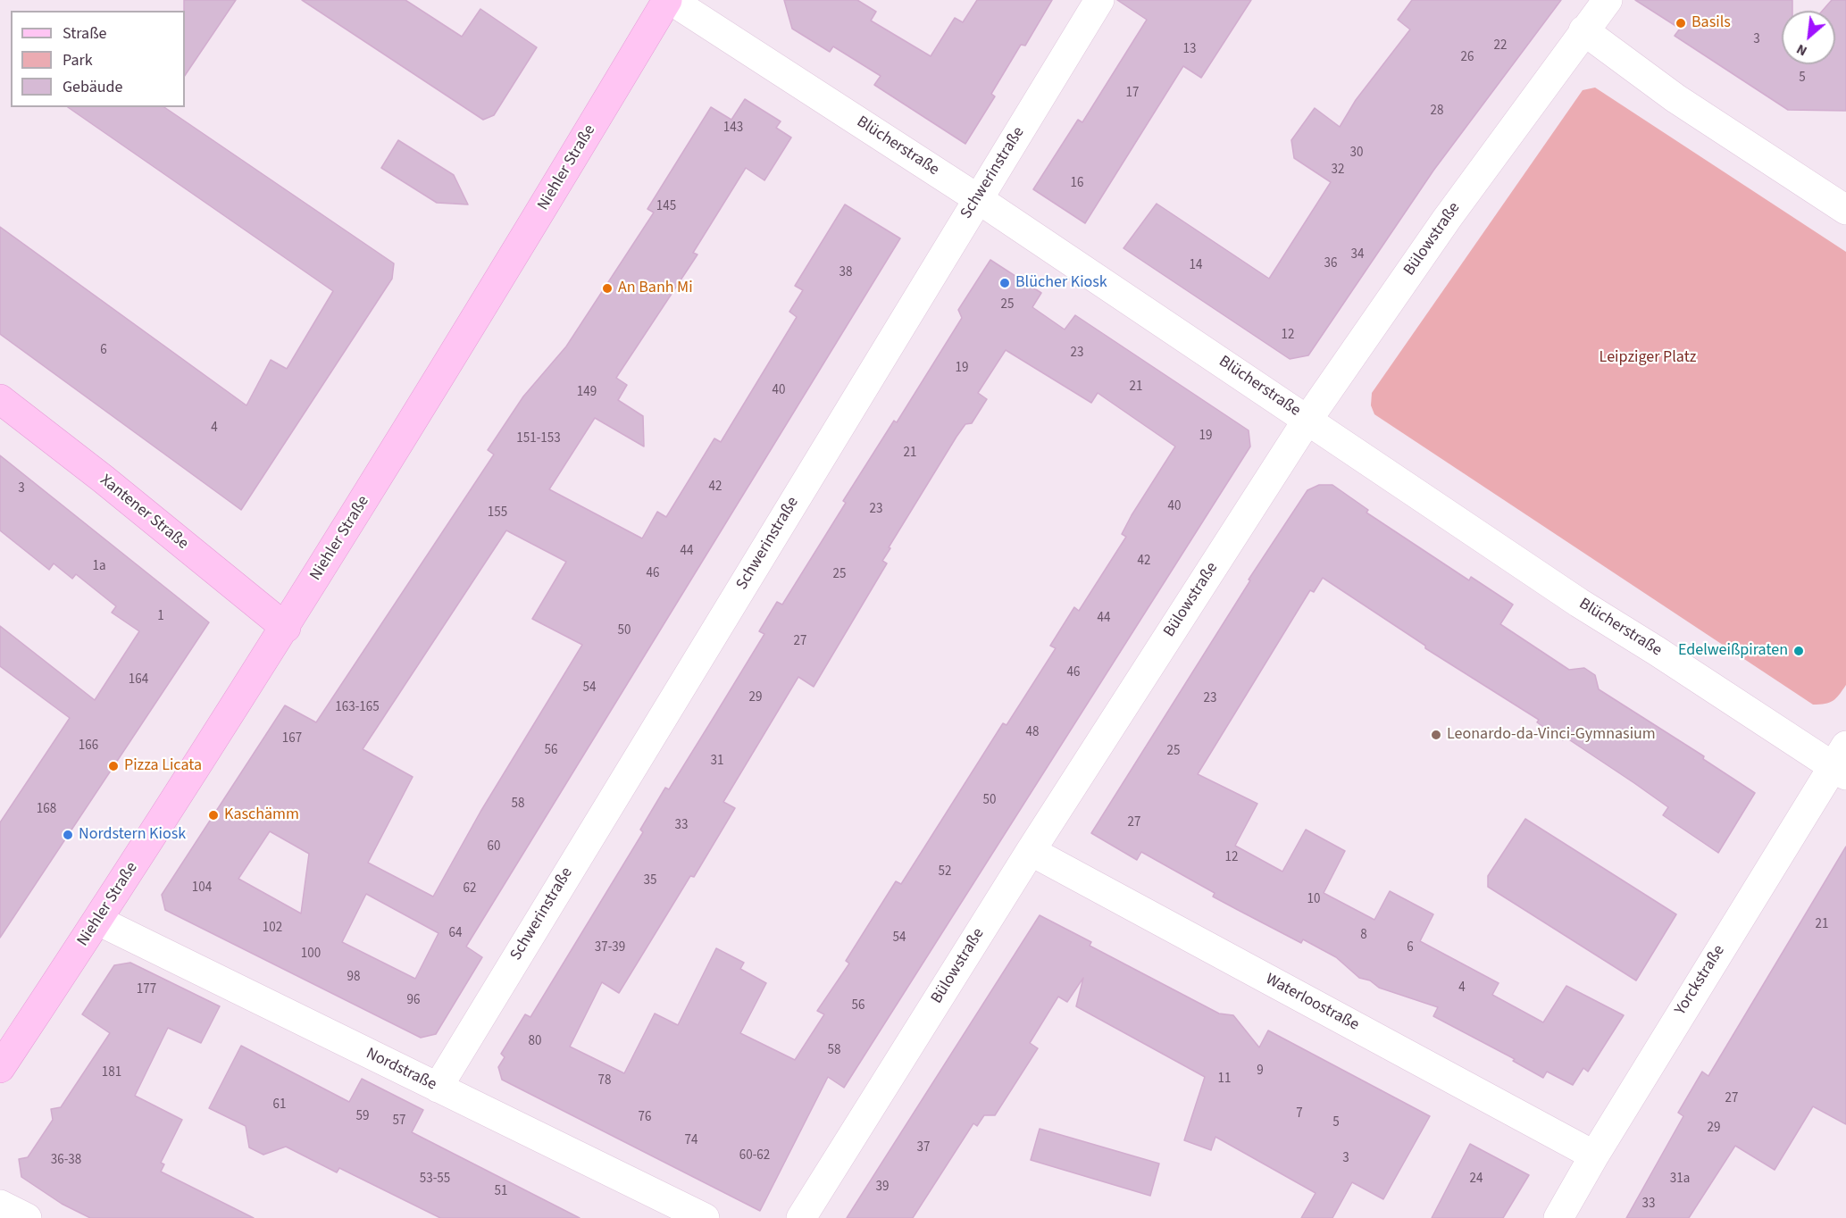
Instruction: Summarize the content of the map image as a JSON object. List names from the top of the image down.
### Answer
{
  "streets": {
    "street": [
      "Blücherstraße",
      "Niehler Straße",
      "Schwerinstraße",
      "Bülowstraße",
      "Xantener Straße",
      "Yorckstraße",
      "Waterloostraße",
      "Nordstraße"
    ]
  },
  "crossings": [
    ["Blücherstraße", "Niehler Straße"],
    ["Blücherstraße", "Schwerinstraße"],
    ["Blücherstraße", "Bülowstraße"],
    ["Blücherstraße", "Yorckstraße"],
    ["Niehler Straße", "Xantener Straße"],
    ["Niehler Straße", "Nordstraße"],
    ["Schwerinstraße", "Nordstraße"],
    ["Bülowstraße", "Waterloostraße"],
    ["Yorckstraße", "Waterloostraße"]
  ],
  "parks": ["Leipziger Platz"],
  "places": [
    "Basils",
    "Blücher Kiosk",
    "An Banh Mi",
    "Edelweißpiraten",
    "Leonardo-da-Vinci-Gymnasium",
    "Pizza Licata",
    "Kaschämm",
    "Nordstern Kiosk"
  ],
  "house_numbers": [
    "3",
    "22",
    "13",
    "26",
    "5",
    "17",
    "28",
    "143",
    "30",
    "32",
    "16",
    "145",
    "34",
    "36",
    "14",
    "38",
    "25",
    "12",
    "6",
    "23",
    "19",
    "21",
    "40",
    "149",
    "4",
    "19",
    "151-153",
    "21",
    "42",
    "3",
    "40",
    "23",
    "155",
    "44",
    "42",
    "1a",
    "46",
    "25",
    "1",
    "44",
    "50",
    "27",
    "46",
    "164",
    "54",
    "29",
    "23",
    "163-165",
    "48",
    "167",
    "166",
    "56",
    "25",
    "31",
    "50",
    "58",
    "168",
    "27",
    "33",
    "60",
    "12",
    "52",
    "35",
    "104",
    "62",
    "10",
    "21",
    "102",
    "64",
    "8",
    "54",
    "37-39",
    "6",
    "100",
    "98",
    "4",
    "177",
    "96",
    "56",
    "80",
    "58",
    "9",
    "181",
    "11",
    "78",
    "27",
    "61",
    "7",
    "59",
    "76",
    "57",
    "5",
    "29",
    "74",
    "37",
    "60-62",
    "3",
    "36-38",
    "53-55",
    "24",
    "31a",
    "39",
    "51",
    "33"
  ],
  "legend": ["Straße", "Park", "Gebäude"],
  "north": "bottom left"
}
